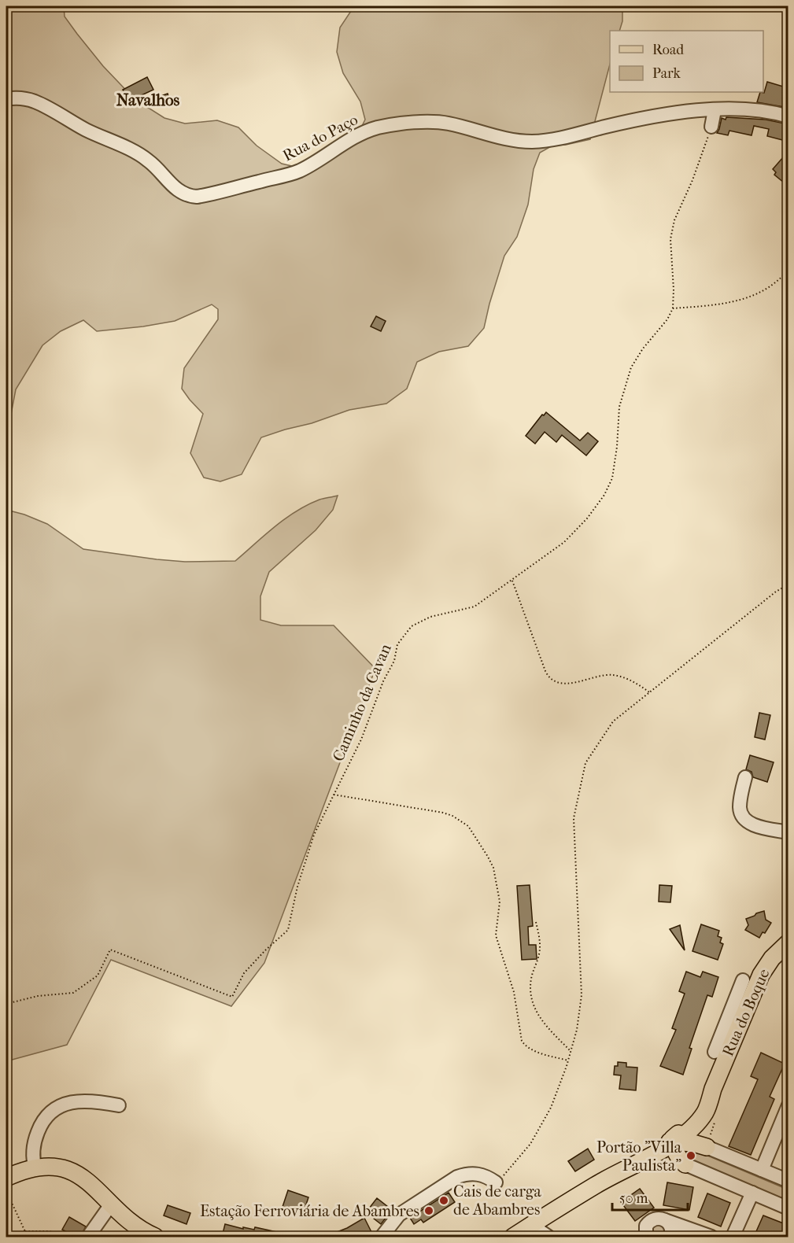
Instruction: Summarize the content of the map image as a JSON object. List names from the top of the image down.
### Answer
{
  "streets": {
    "main road": ["Rua do Boque"],
    "street": ["Rua do Paço"],
    "path": ["Caminho da Cavan"]
  },
  "districts": ["Navalhos"],
  "places": ["Portão \"Villa Paulista\"", "Cais de carga de Abambres", "Estação Ferroviária de Abambres"],
  "legend": ["Road", "Park"],
  "scale_bar": "50 m"
}
